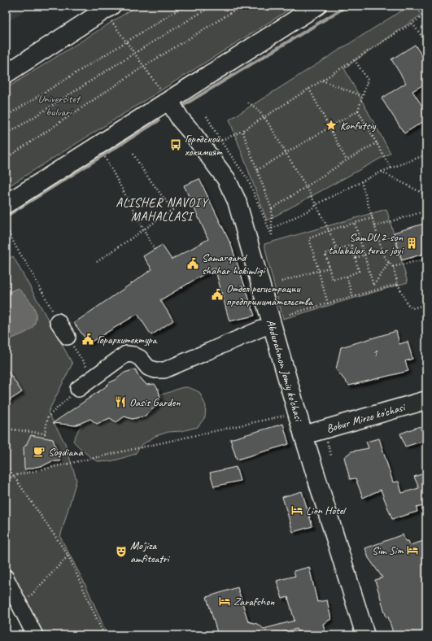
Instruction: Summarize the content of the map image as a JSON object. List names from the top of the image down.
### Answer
{
  "streets": {
    "main road": ["Abdurahmon Jomiy ko'chasi", "Bobur Mirzo ko'chasi"]
  },
  "crossings": [
    ["Abdurahmon Jomiy ko'chasi", "Bobur Mirzo ko'chasi"]
  ],
  "districts": ["ALISHER NAVOIY MAHALLASI"],
  "parks": ["Universitet bulvari"],
  "places": {
    "place": ["Konfutsiy"],
    "bus stop": ["Городской хокимият"],
    "building": ["SamDU 2-son talabalar turar joyi"],
    "public building": ["Samarqand shahar hokimligi", "Отдел регистрации предпринимательства", "Горархитектура"],
    "restaurant": ["Oasis Garden"],
    "cafe": ["Sogdiana"],
    "hotel": ["Lion Hotel", "Sim Sim", "Zarafshon"],
    "theatre": ["Mo'jiza amfiteatri"]
  },
  "house_numbers": ["1"]
}
